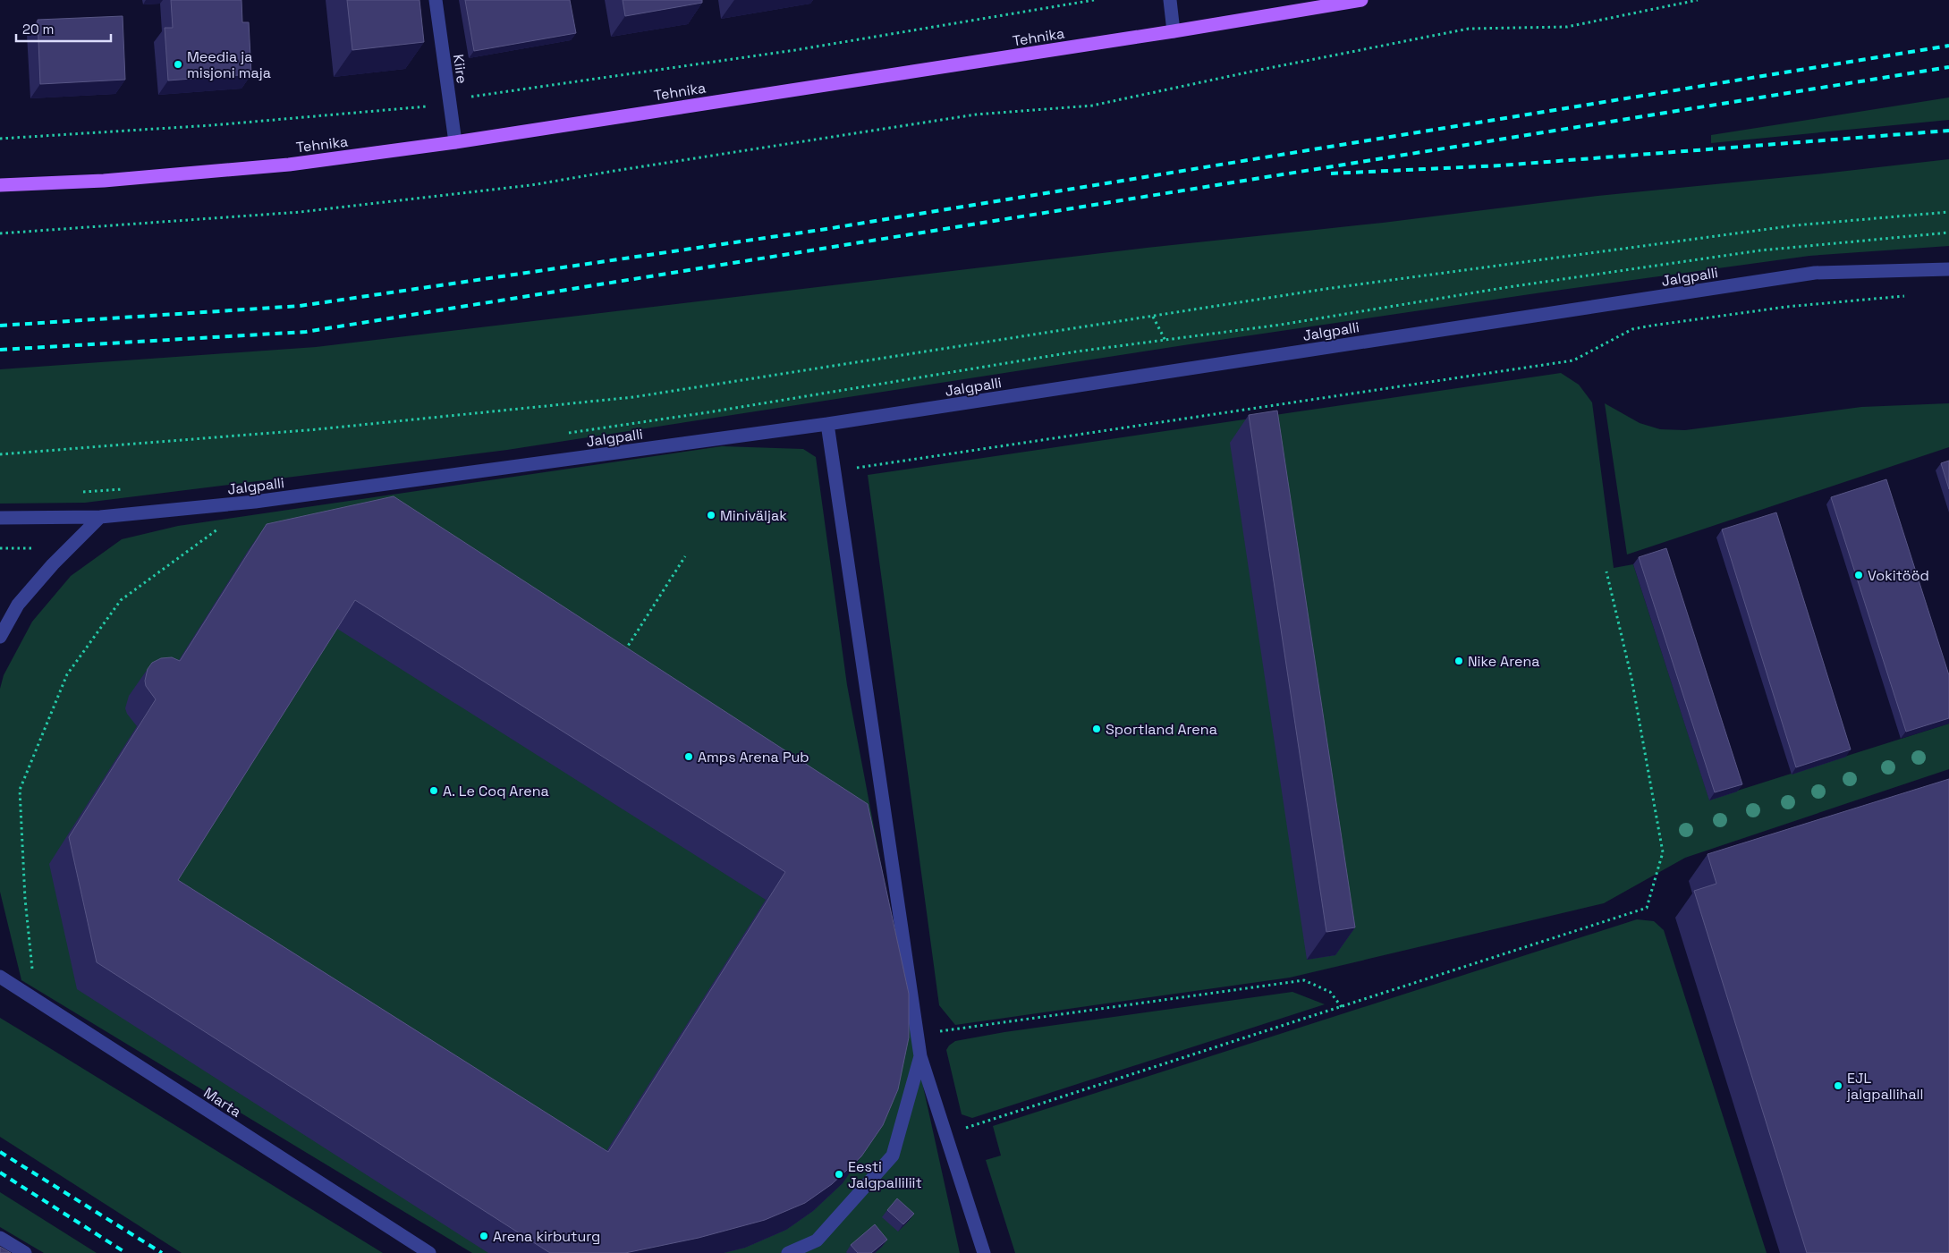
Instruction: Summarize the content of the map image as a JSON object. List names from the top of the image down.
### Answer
{
  "streets": {
    "main road": ["Tehnika"],
    "street": ["Kiire", "Jalgpalli", "Marta"]
  },
  "crossings": [
    ["Tehnika", "Kiire"]
  ],
  "places": [
    "Meedia ja misjoni maja",
    "Miniväljak",
    "Vokitööd",
    "Nike Arena",
    "Sportland Arena",
    "Amps Arena Pub",
    "A. Le Coq Arena",
    "EJL jalgpallihall",
    "Eesti Jalgpalliliit",
    "Arena kirbuturg"
  ],
  "scale_bar": "20 m"
}
